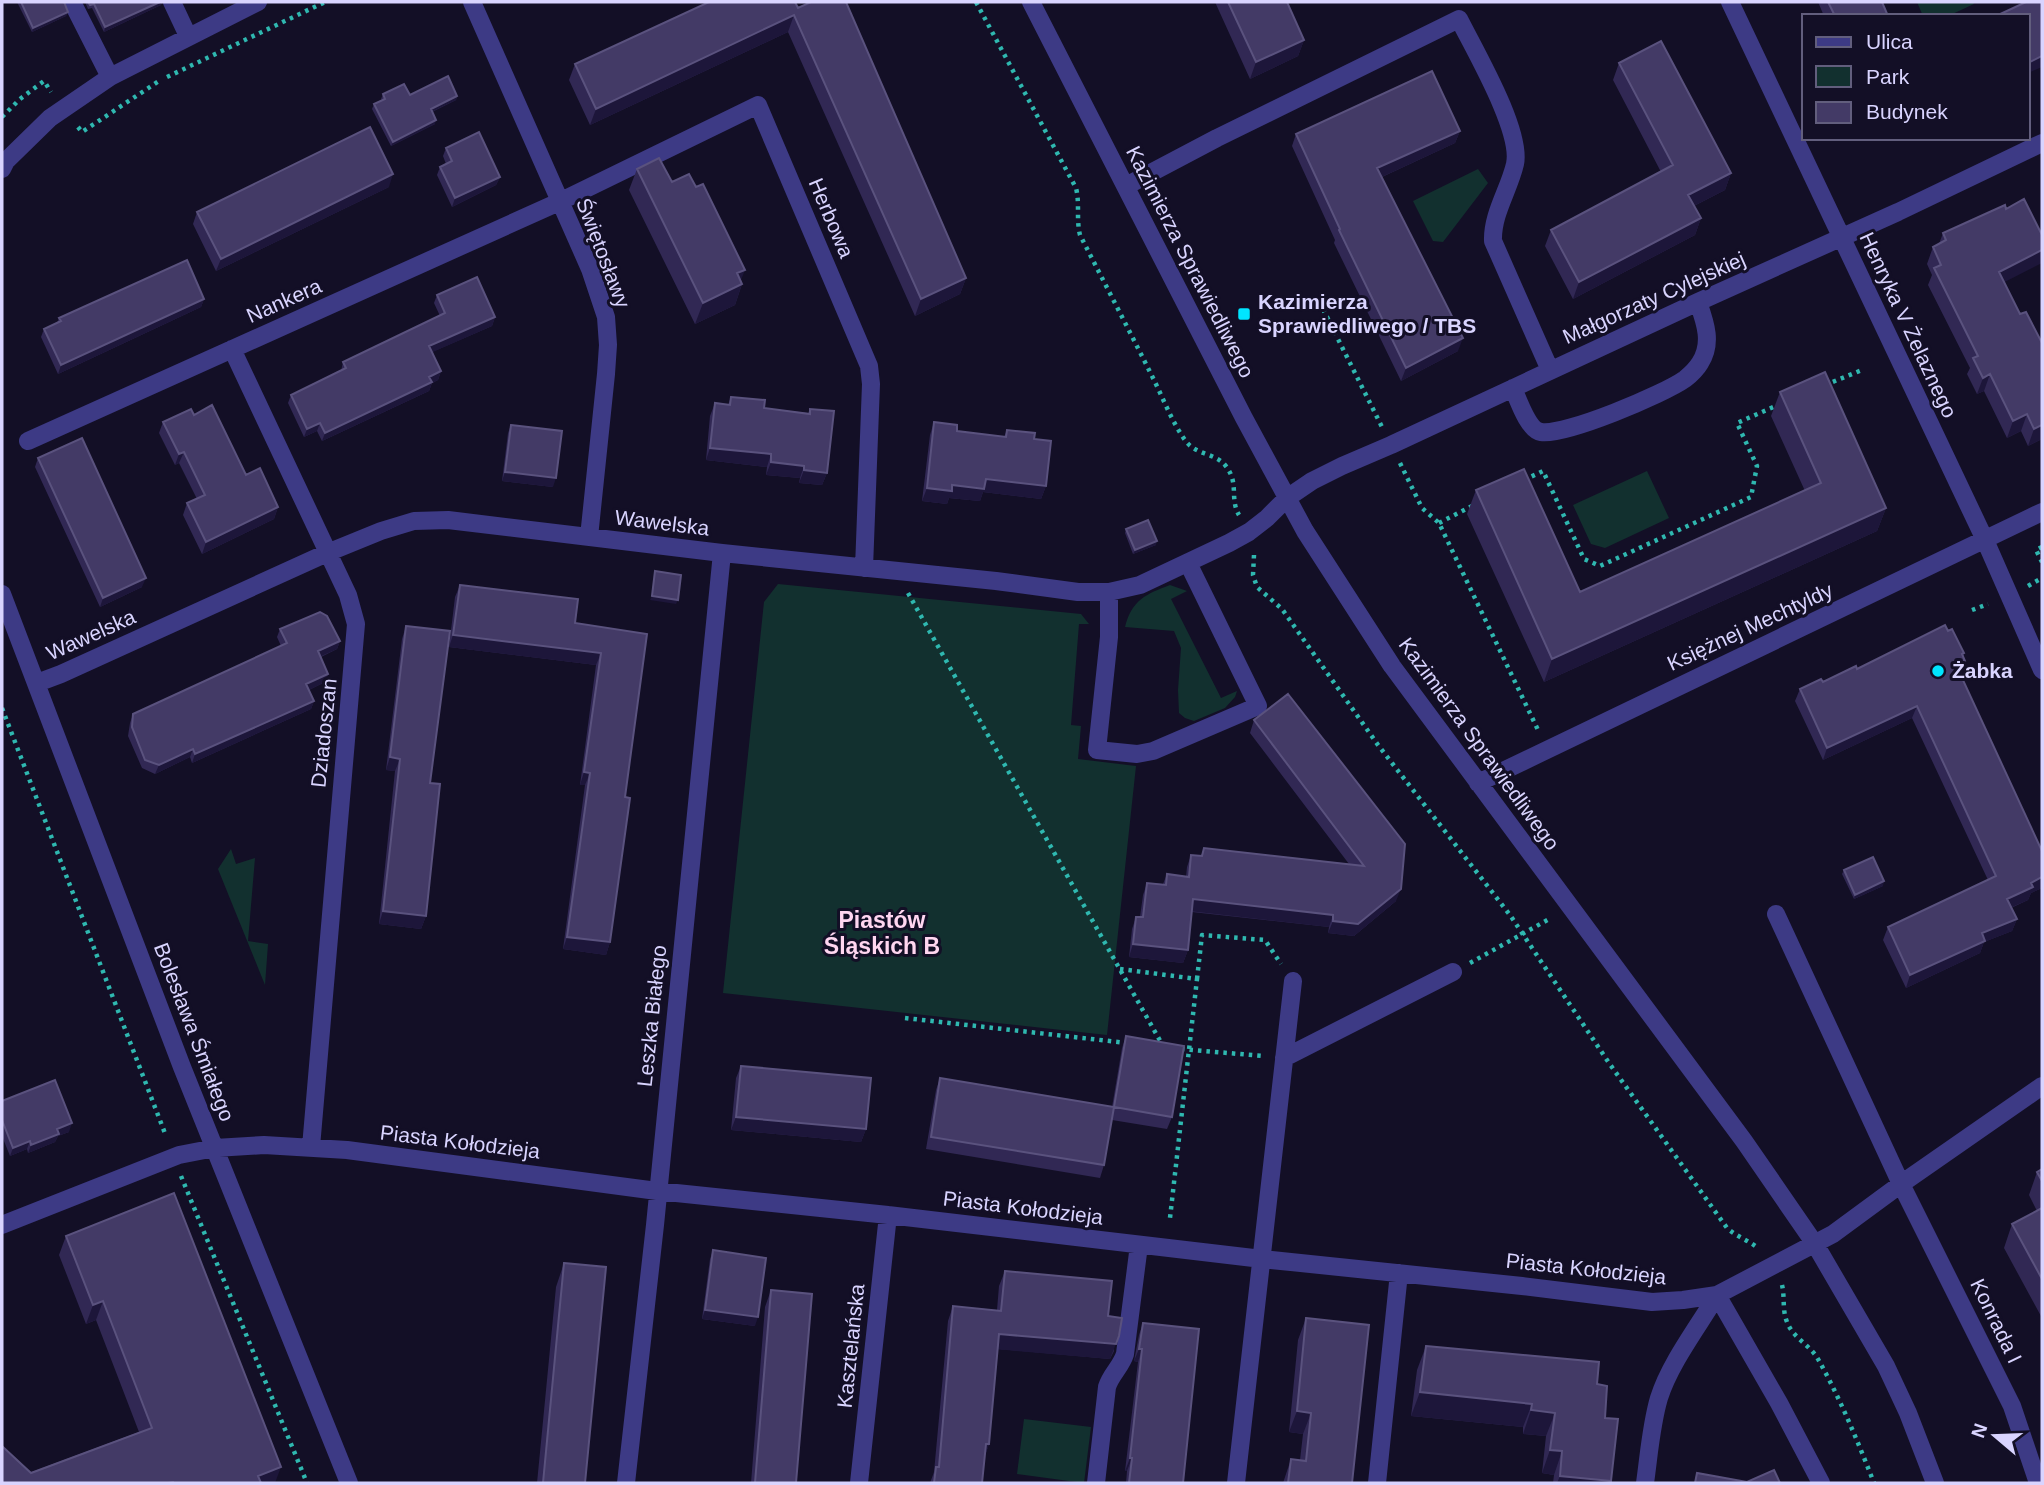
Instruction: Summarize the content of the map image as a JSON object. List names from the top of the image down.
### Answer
{
  "streets": {
    "street": [
      "Herbowa",
      "Świętosławy",
      "Kazimierza Sprawiedliwego",
      "Małgorzaty Cylejskiej",
      "Nankera",
      "Henryka V Żelaznego",
      "Wawelska",
      "Księżnej Mechtyldy",
      "Dziadoszan",
      "Leszka Białego",
      "Bolesława Śmiałego",
      "Piasta Kołodzieja",
      "Konrada I",
      "Kasztelańska"
    ]
  },
  "crossings": [
    ["Herbowa", "Świętosławy"],
    ["Herbowa", "Nankera"],
    ["Herbowa", "Wawelska"],
    ["Świętosławy", "Nankera"],
    ["Świętosławy", "Wawelska"],
    ["Kazimierza Sprawiedliwego", "Małgorzaty Cylejskiej"],
    ["Kazimierza Sprawiedliwego", "Wawelska"],
    ["Kazimierza Sprawiedliwego", "Księżnej Mechtyldy"],
    ["Kazimierza Sprawiedliwego", "Piasta Kołodzieja"],
    ["Małgorzaty Cylejskiej", "Henryka V Żelaznego"],
    ["Małgorzaty Cylejskiej", "Wawelska"],
    ["Nankera", "Dziadoszan"],
    ["Henryka V Żelaznego", "Księżnej Mechtyldy"],
    ["Wawelska", "Dziadoszan"],
    ["Wawelska", "Leszka Białego"],
    ["Wawelska", "Bolesława Śmiałego"],
    ["Dziadoszan", "Piasta Kołodzieja"],
    ["Leszka Białego", "Piasta Kołodzieja"],
    ["Bolesława Śmiałego", "Piasta Kołodzieja"],
    ["Piasta Kołodzieja", "Kasztelańska"]
  ],
  "districts": ["Piastów Śląskich B"],
  "places": {
    "transit": ["Kazimierza Sprawiedliwego / TBS"],
    "other": ["Żabka"]
  },
  "legend": ["Ulica", "Park", "Budynek"],
  "north": "left"
}
